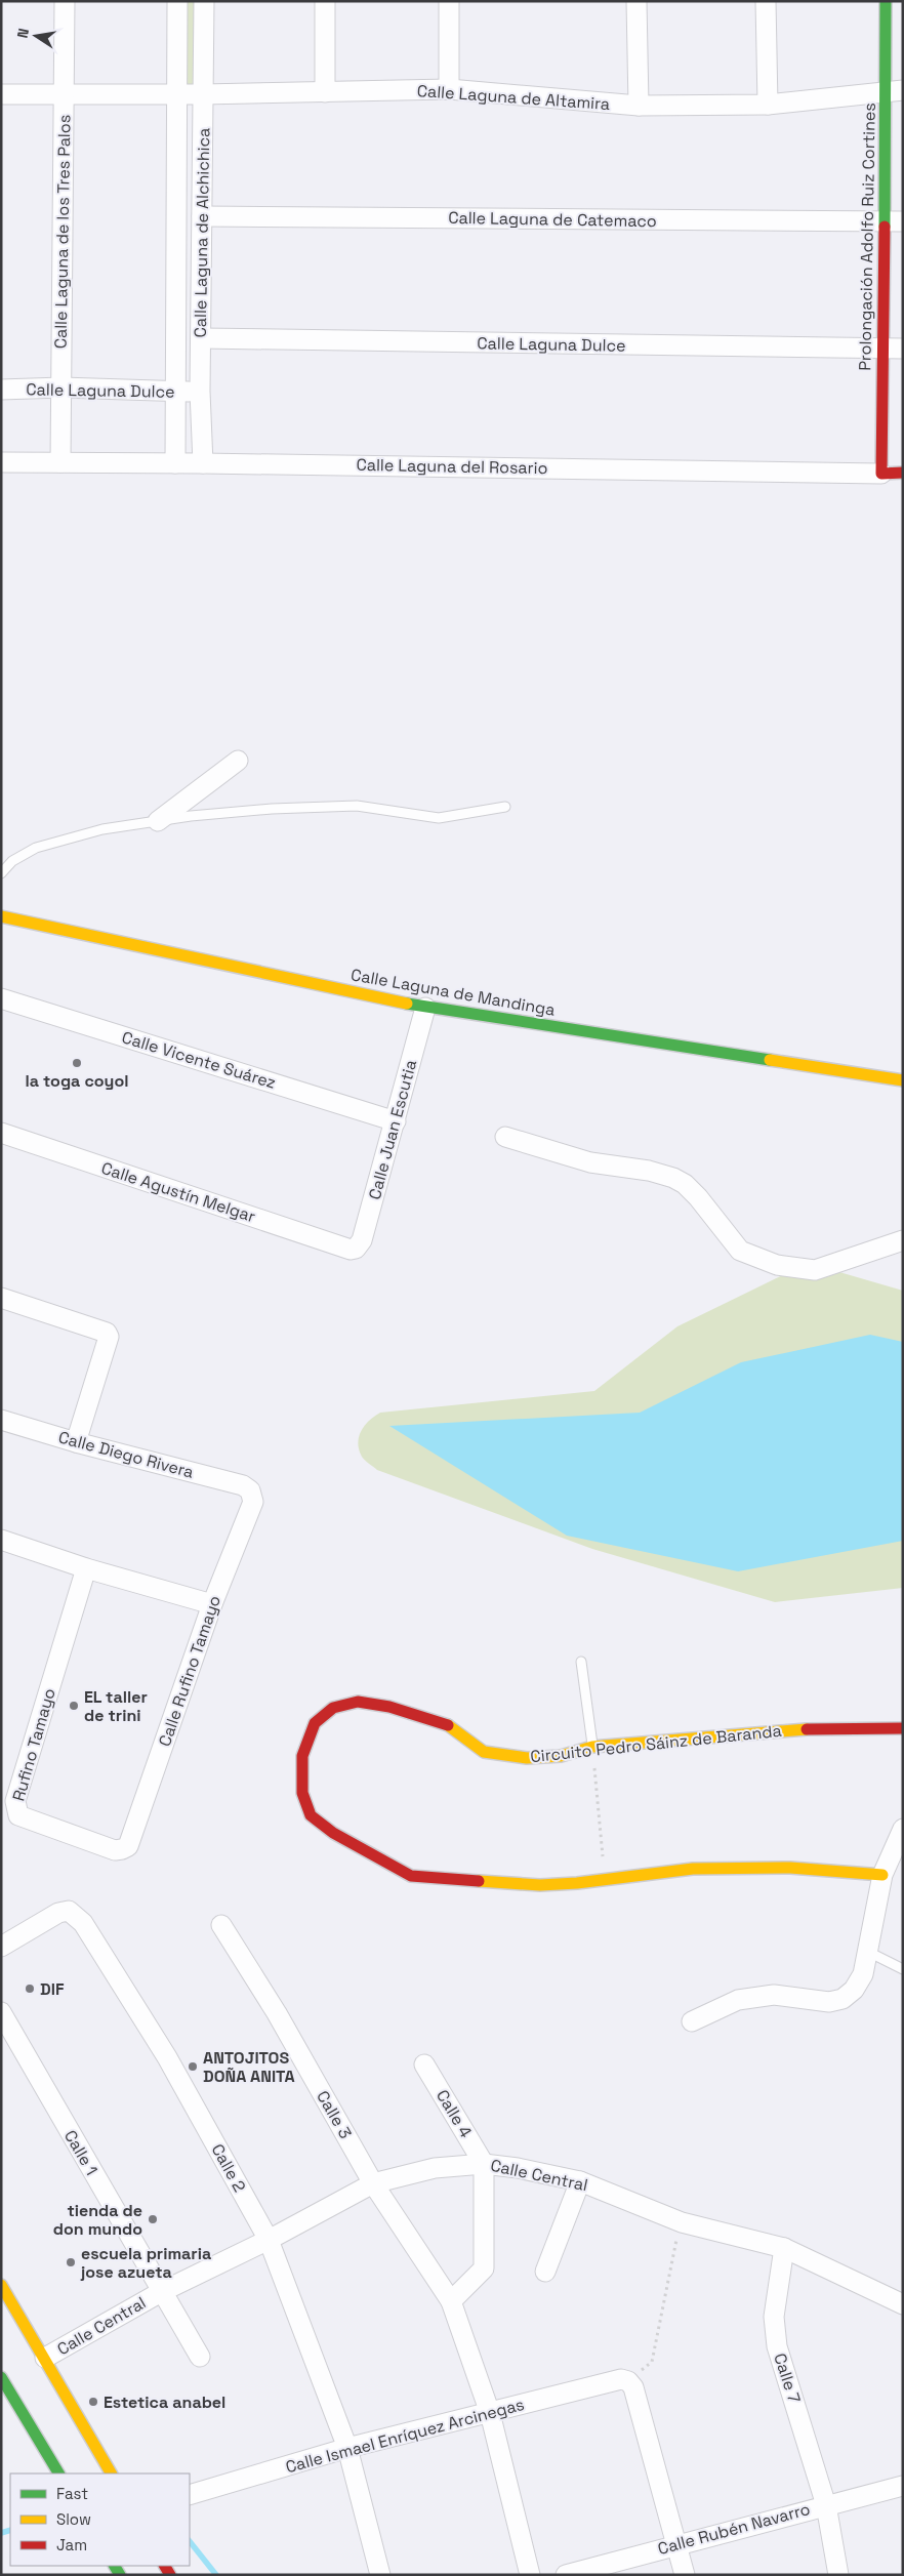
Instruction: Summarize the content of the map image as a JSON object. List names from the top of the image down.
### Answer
{
  "streets": {
    "street": [
      "Calle Laguna de Altamira",
      "Calle Laguna de Catemaco",
      "Calle Laguna de los Tres Palos",
      "Calle Laguna de Alchichica",
      "Prolongación Adolfo Ruiz Cortines",
      "Calle Laguna Dulce",
      "Calle Laguna del Rosario",
      "Calle Laguna de Mandinga",
      "Calle Vicente Suárez",
      "Calle Juan Escutia",
      "Calle Agustín Melgar",
      "Calle Diego Rivera",
      "Calle Rufino Tamayo",
      "Circuito Pedro Sáinz de Baranda",
      "Rufino Tamayo",
      "Calle 4",
      "Calle 3",
      "Calle 1",
      "Calle 2",
      "Calle Central",
      "Calle 7",
      "Calle Ismael Enríquez Arcinegas",
      "Calle Rubén Navarro"
    ]
  },
  "crossings": [
    ["Calle Laguna de Altamira", "Calle Laguna de los Tres Palos"],
    ["Calle Laguna de Altamira", "Calle Laguna de Alchichica"],
    ["Calle Laguna de Altamira", "Prolongación Adolfo Ruiz Cortines"],
    ["Calle Laguna de Catemaco", "Calle Laguna de Alchichica"],
    ["Calle Laguna de Catemaco", "Prolongación Adolfo Ruiz Cortines"],
    ["Calle Laguna de los Tres Palos", "Calle Laguna Dulce"],
    ["Calle Laguna de los Tres Palos", "Calle Laguna del Rosario"],
    ["Calle Laguna de Alchichica", "Calle Laguna Dulce"],
    ["Calle Laguna de Alchichica", "Calle Laguna del Rosario"],
    ["Prolongación Adolfo Ruiz Cortines", "Calle Laguna Dulce"],
    ["Prolongación Adolfo Ruiz Cortines", "Calle Laguna del Rosario"],
    ["Calle Laguna de Mandinga", "Calle Juan Escutia"],
    ["Calle Vicente Suárez", "Calle Juan Escutia"],
    ["Calle Juan Escutia", "Calle Agustín Melgar"],
    ["Calle Diego Rivera", "Calle Rufino Tamayo"],
    ["Calle Rufino Tamayo", "Rufino Tamayo"],
    ["Calle 4", "Calle Central"],
    ["Calle 3", "Calle Central"],
    ["Calle 3", "Calle Ismael Enríquez Arcinegas"],
    ["Calle 1", "Calle Central"],
    ["Calle 2", "Calle Central"],
    ["Calle 2", "Calle Ismael Enríquez Arcinegas"],
    ["Calle Central", "Calle 7"],
    ["Calle 7", "Calle Rubén Navarro"]
  ],
  "places": [
    "la toga coyol",
    "EL taller de trini",
    "DIF",
    "ANTOJITOS DOÑA ANITA",
    "tienda de don mundo",
    "escuela primaria jose azueta",
    "Estetica anabel"
  ],
  "legend": ["Fast", "Slow", "Jam"],
  "north": "left"
}
